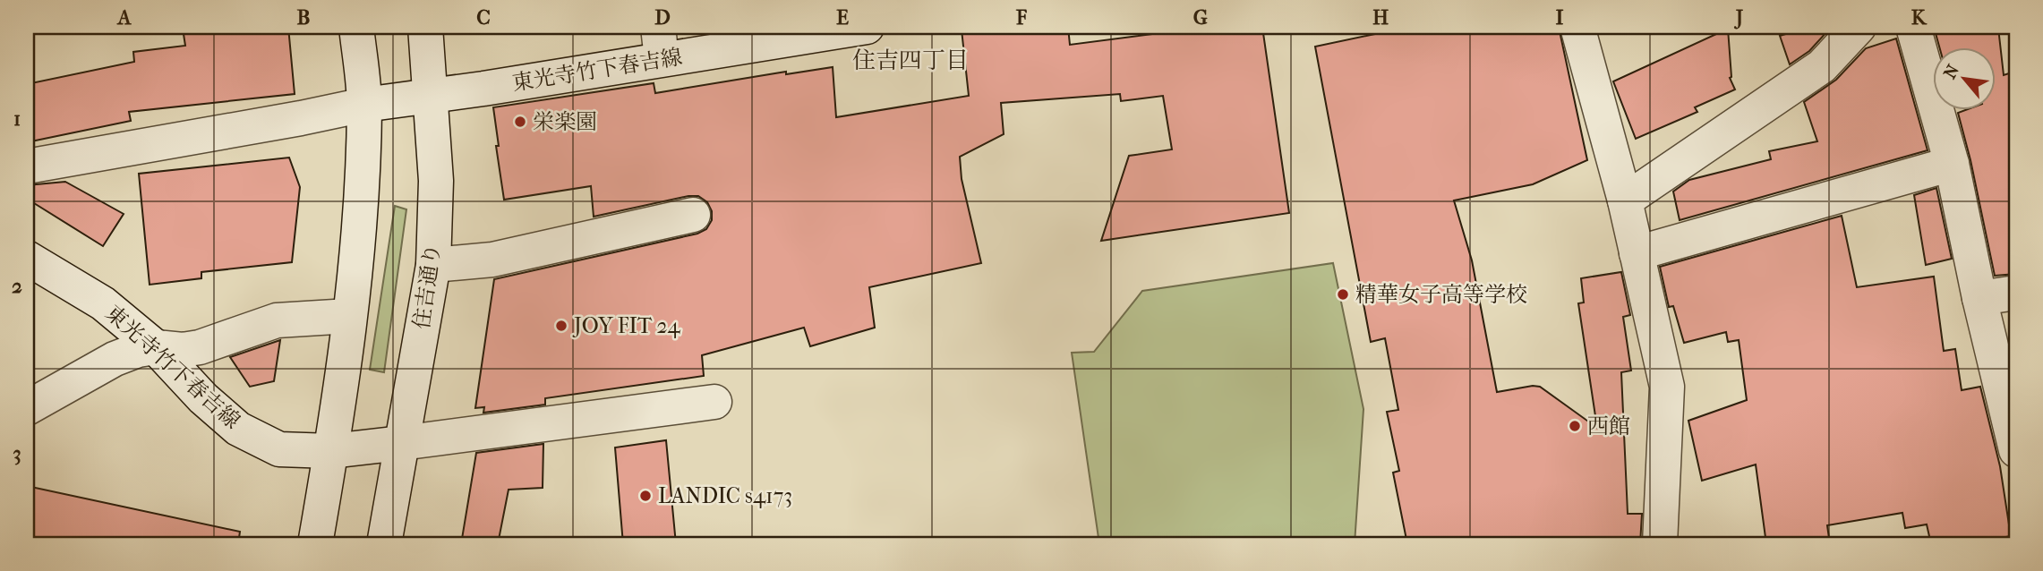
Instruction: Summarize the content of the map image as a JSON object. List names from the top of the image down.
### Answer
{
  "streets": {
    "street": ["東光寺竹下春吉線", "住吉通り"]
  },
  "crossings": [
    ["東光寺竹下春吉線", "住吉通り"]
  ],
  "districts": ["住吉四丁目"],
  "places": [
    "栄楽園",
    "精華女子高等学校",
    "JOY FIT 24",
    "西館",
    "LANDIC s4173"
  ],
  "north": "top left",
  "grid": {
    "columns": [
      "A",
      "B",
      "C",
      "D",
      "E",
      "F",
      "G",
      "H",
      "I",
      "J",
      "K"
    ],
    "rows": ["1", "2", "3"]
  }
}
